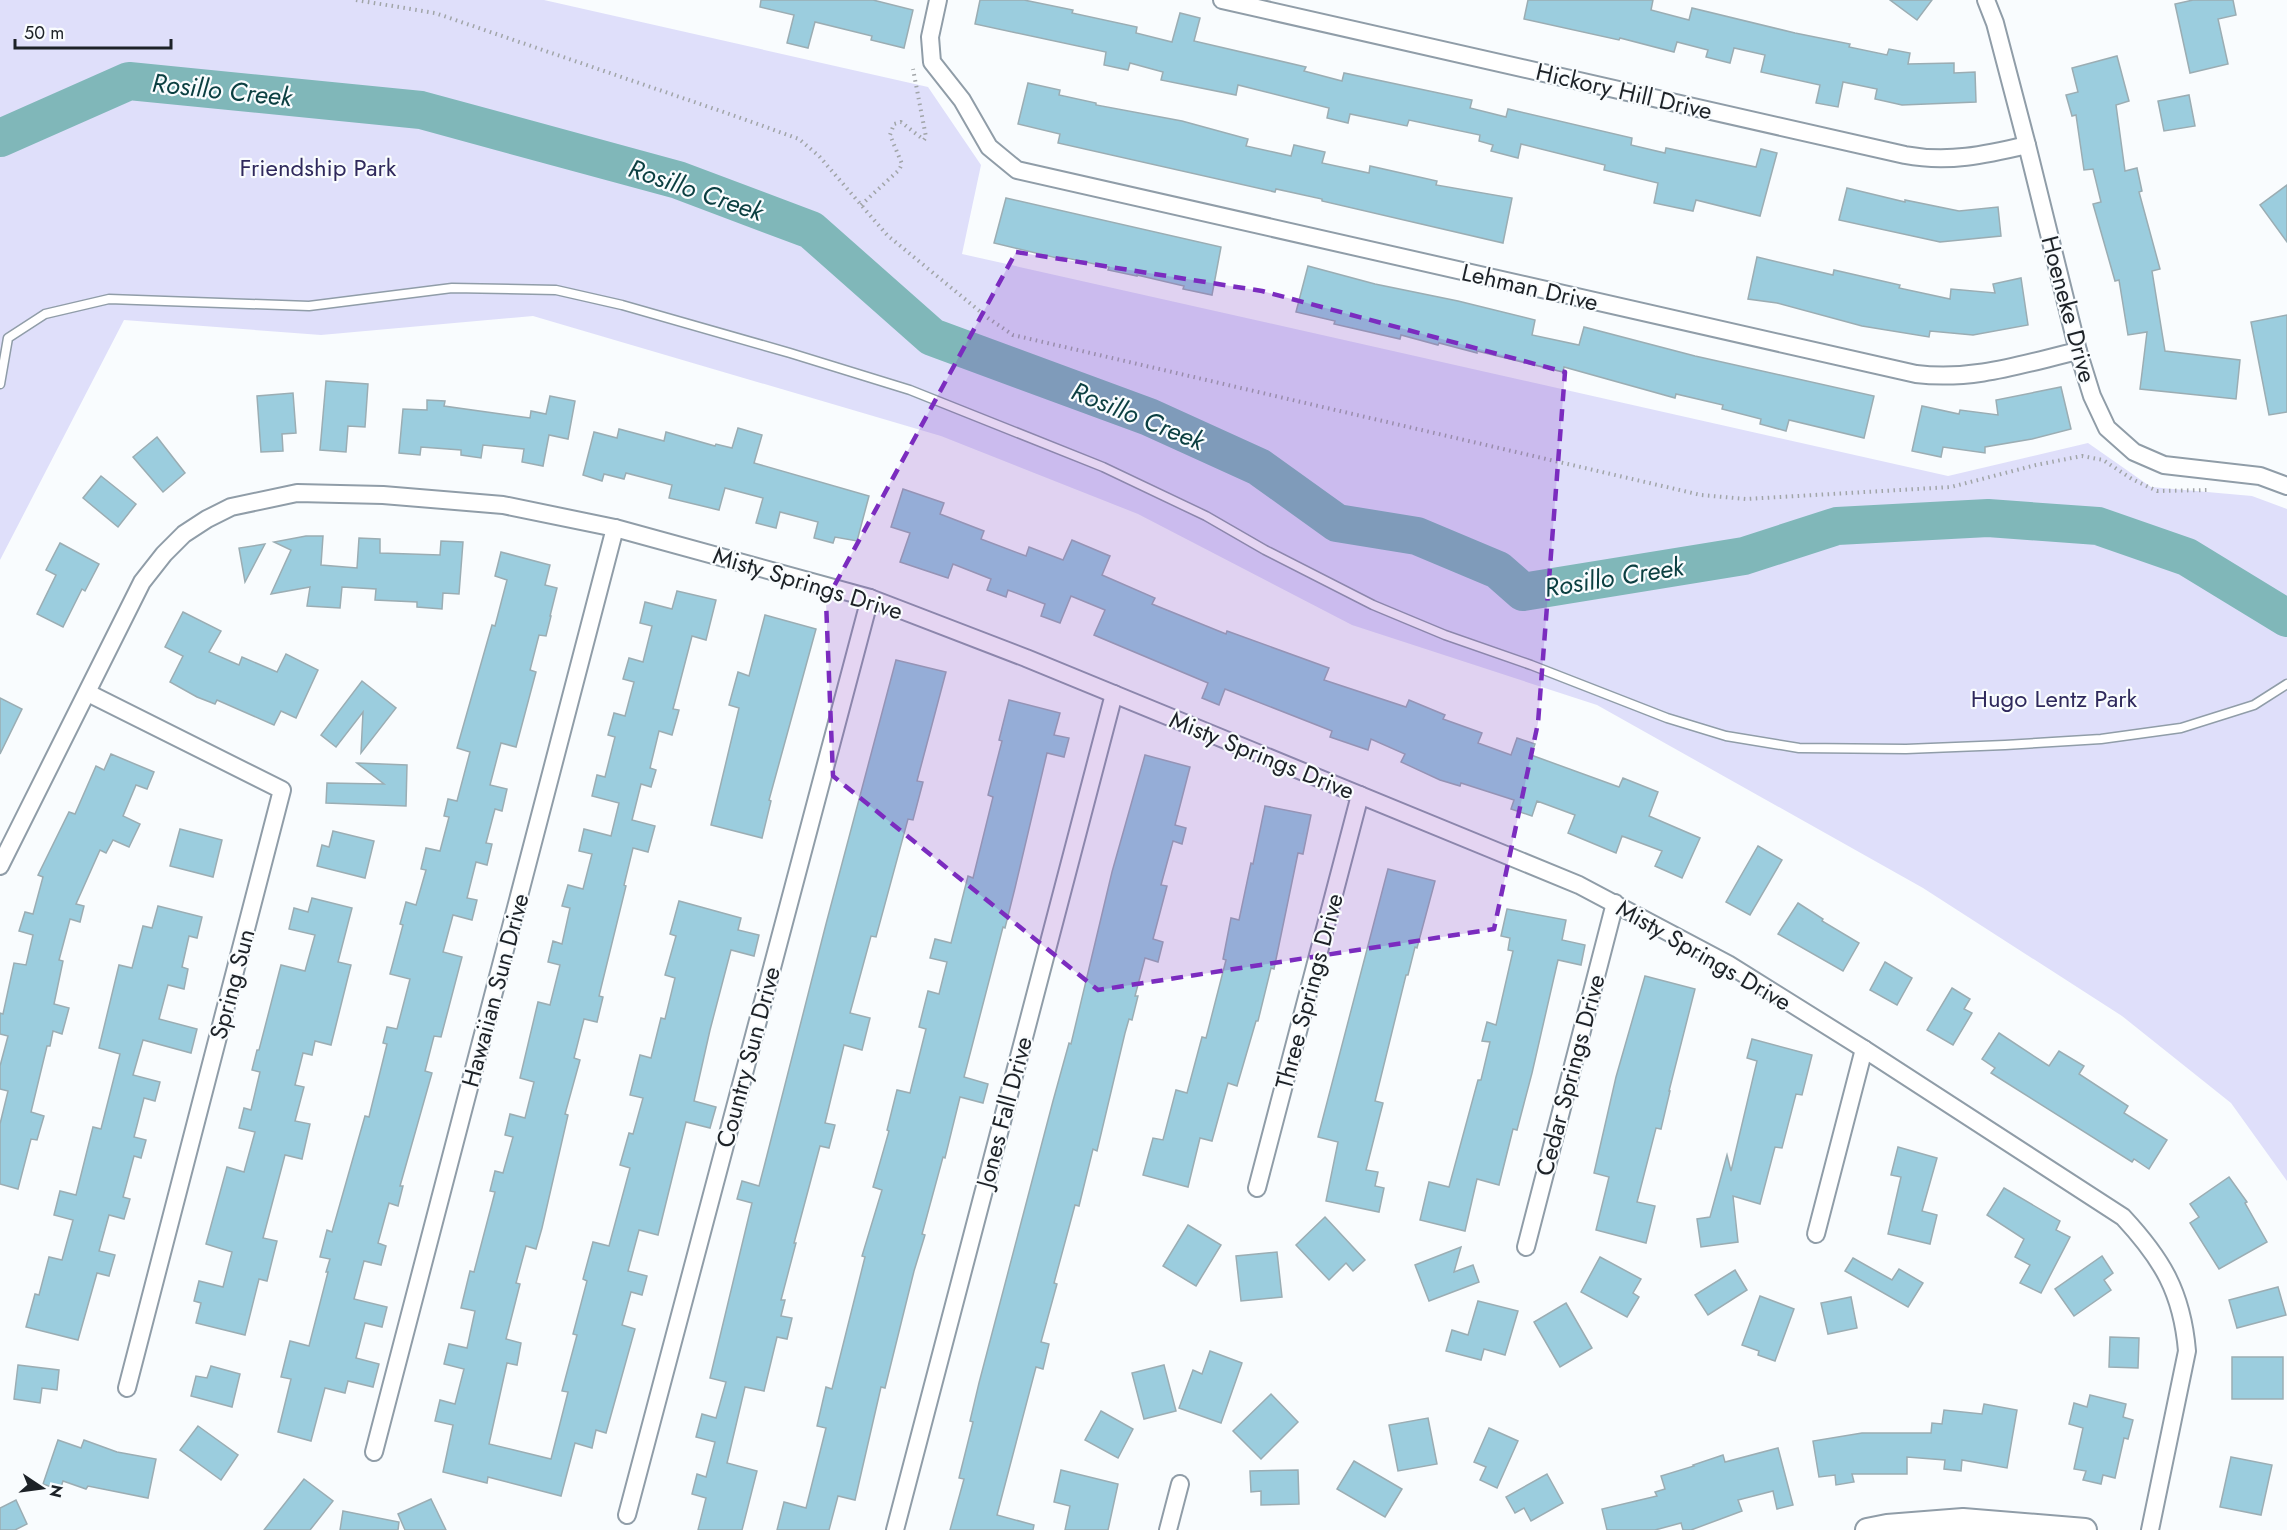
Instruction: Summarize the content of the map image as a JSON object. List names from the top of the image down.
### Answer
{
  "streets": {
    "street": [
      "Hickory Hill Drive",
      "Lehman Drive",
      "Hoeneke Drive",
      "Misty Springs Drive",
      "Spring Sun",
      "Hawaiian Sun Drive",
      "Three Springs Drive",
      "Country Sun Drive",
      "Cedar Springs Drive",
      "Jones Fall Drive"
    ]
  },
  "crossings": [
    ["Hickory Hill Drive", "Hoeneke Drive"],
    ["Lehman Drive", "Hoeneke Drive"],
    ["Misty Springs Drive", "Spring Sun"],
    ["Misty Springs Drive", "Hawaiian Sun Drive"],
    ["Misty Springs Drive", "Three Springs Drive"],
    ["Misty Springs Drive", "Country Sun Drive"],
    ["Misty Springs Drive", "Cedar Springs Drive"],
    ["Misty Springs Drive", "Jones Fall Drive"]
  ],
  "water": ["Rosillo Creek"],
  "parks": ["Friendship Park", "Hugo Lentz Park"],
  "scale_bar": "50 m",
  "north": "right"
}
